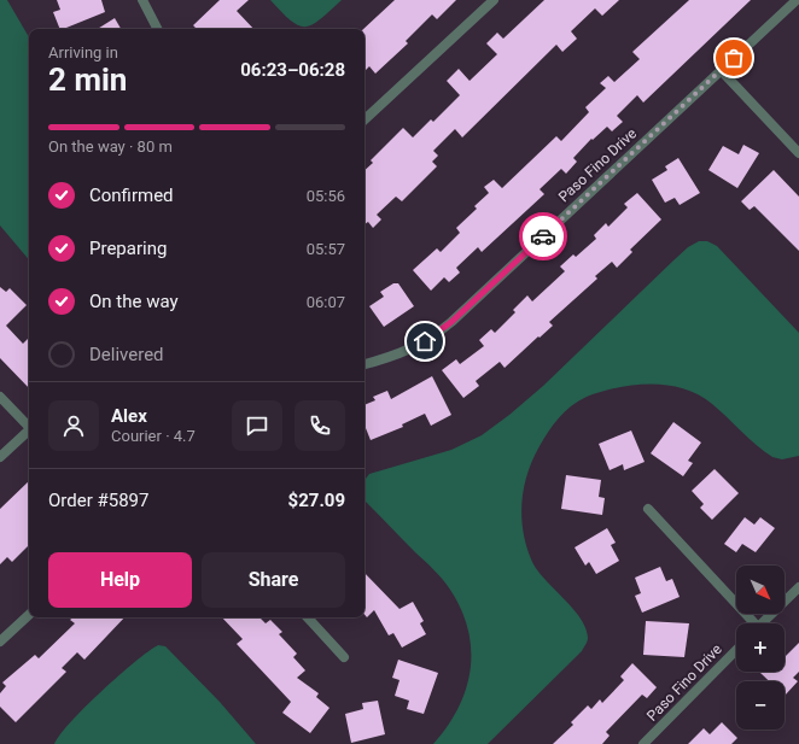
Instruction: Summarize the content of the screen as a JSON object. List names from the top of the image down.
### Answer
{
  "streets": {
    "street": ["Paso Fino Drive"]
  },
  "north": "bottom right",
  "page": {
    "heading": ["2 min", "Arriving in", "06:23–06:28"],
    "panel": [
      "Alex",
      "Courier · 4.7",
      "Order #5897",
      "$27.09"
    ],
    "bar": "On the way · 80 m",
    "list": [
      ["Confirmed", "05:56"],
      ["Preparing", "05:57"],
      ["On the way", "06:07"],
      "Delivered"
    ],
    "buttons": ["Help", "Share"],
    "map_buttons": ["+", "−"]
  }
}
